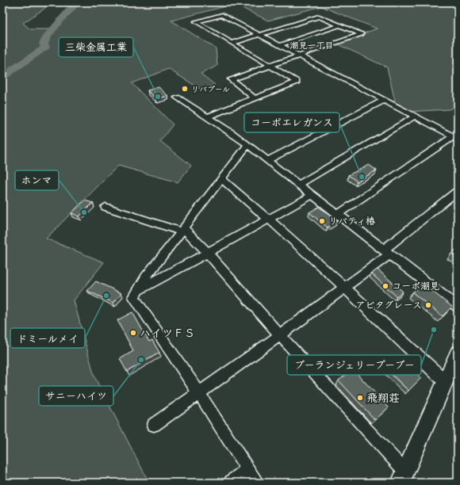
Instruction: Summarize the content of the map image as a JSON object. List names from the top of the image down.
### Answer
{
  "districts": ["潮見一丁目"],
  "places": [
    "リバプール",
    "三柴金属工業",
    "コーポエレガンス",
    "ホンマ",
    "リバティ椿",
    "コーポ潮見",
    "ドミールメイ",
    "アビタグレース",
    "ブーランジェリープーブー",
    "ハイツＦＳ",
    "サニーハイツ",
    "飛翔荘"
  ]
}
